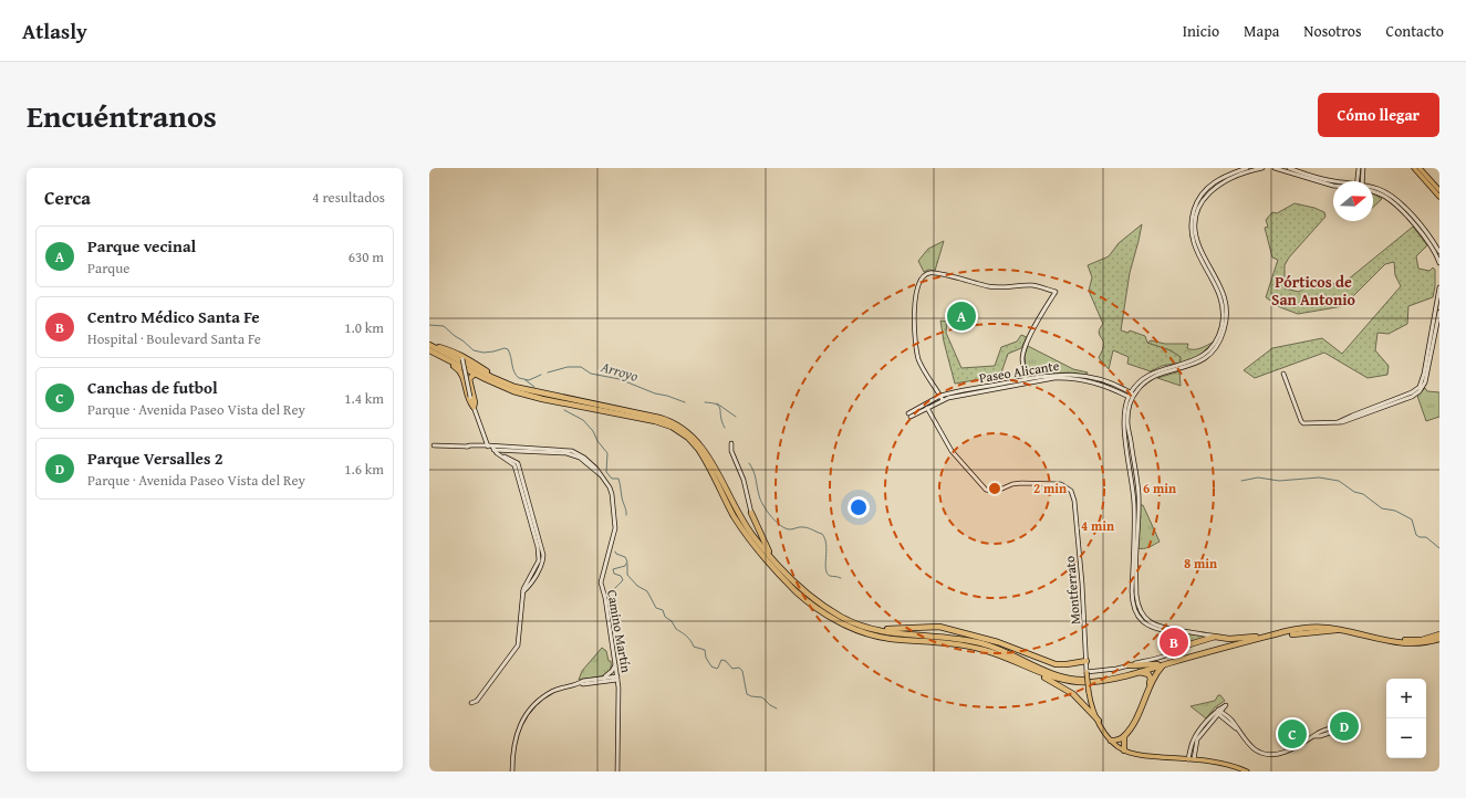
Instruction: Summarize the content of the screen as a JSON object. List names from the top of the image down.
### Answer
{
  "streets": {
    "street": ["Paseo Alicante", "Montferrato", "Camino Martín"]
  },
  "crossings": [
    ["Paseo Alicante", "Montferrato"]
  ],
  "districts": ["Pórticos de San Antonio"],
  "water": ["Arroyo"],
  "north": "right",
  "page": {
    "header": "Atlasly",
    "nav": [
      "Inicio",
      "Mapa",
      "Nosotros",
      "Contacto"
    ],
    "title": "Encuéntranos",
    "buttons": "Cómo llegar",
    "heading": ["Cerca", "4 resultados"],
    "list": [
      {
        "mark": "A",
        "name": "Parque vecinal",
        "note": "Parque",
        "value": "630 m"
      },
      {
        "mark": "B",
        "name": "Centro Médico Santa Fe",
        "note": "Hospital · Boulevard Santa Fe",
        "value": "1.0 km"
      },
      {
        "mark": "C",
        "name": "Canchas de futbol",
        "note": "Parque · Avenida Paseo Vista del Rey",
        "value": "1.4 km"
      },
      {
        "mark": "D",
        "name": "Parque Versalles 2",
        "note": "Parque · Avenida Paseo Vista del Rey",
        "value": "1.6 km"
      }
    ],
    "pins": [
      "A",
      "B",
      "D",
      "C"
    ],
    "map_buttons": ["+", "−"]
  },
  "rings": [
    "2 min",
    "6 min",
    "4 min",
    "8 min"
  ]
}
